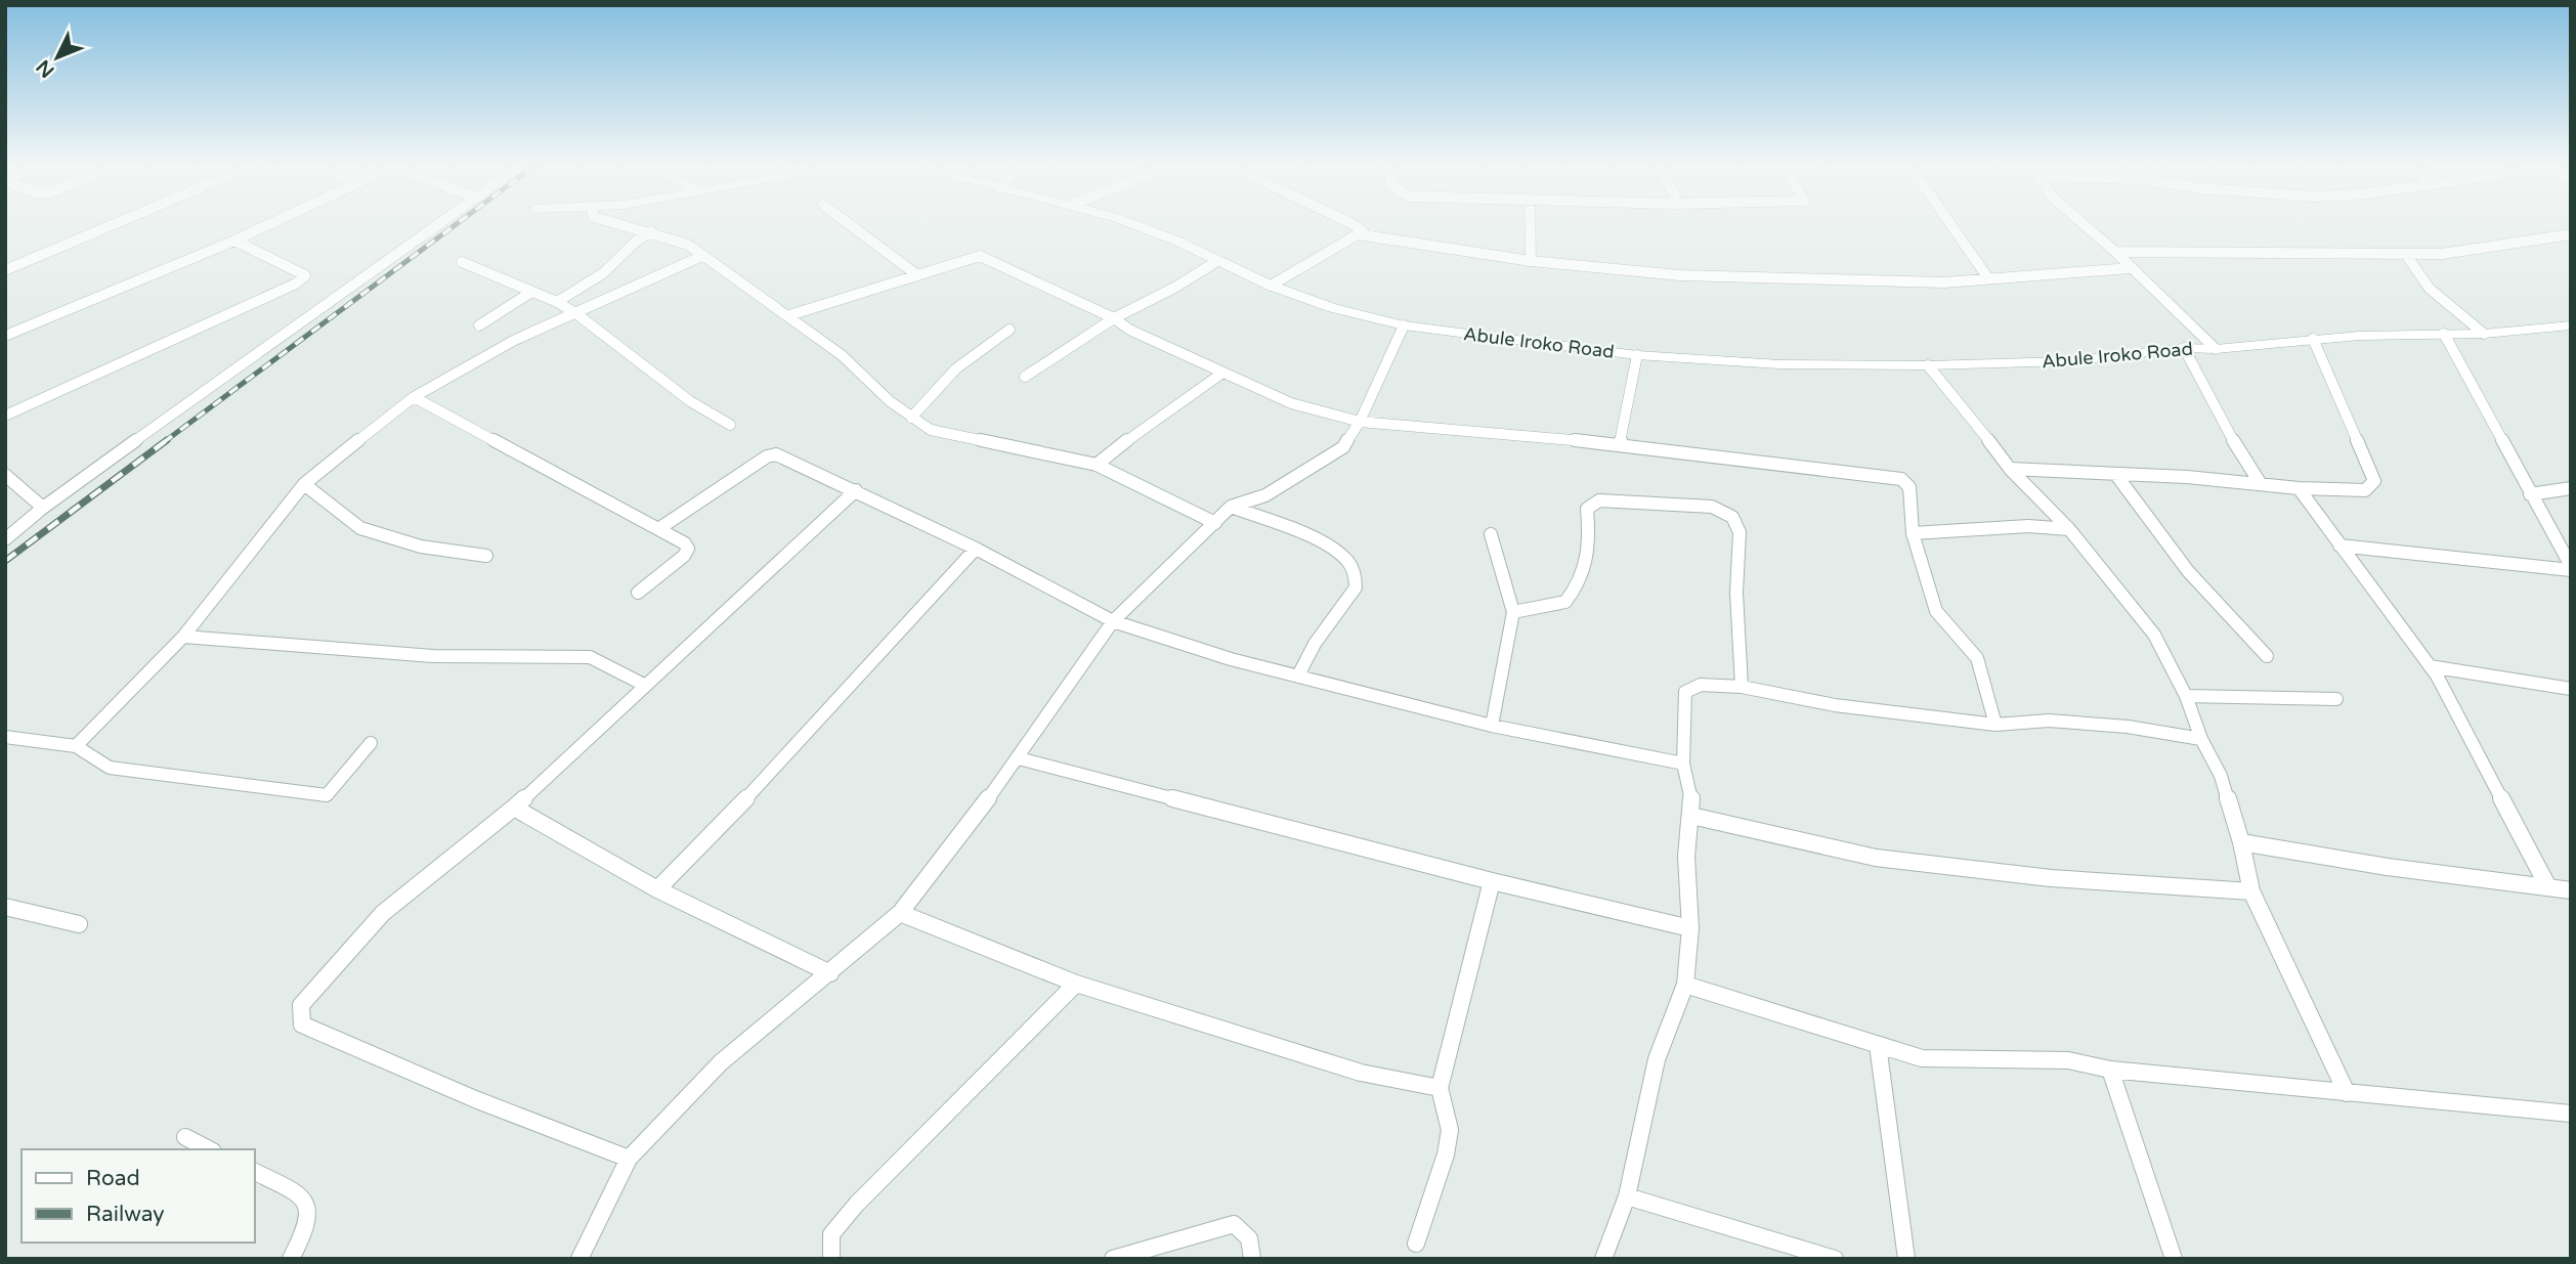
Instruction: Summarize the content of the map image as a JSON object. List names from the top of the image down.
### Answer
{
  "streets": {
    "street": ["Abule Iroko Road"]
  },
  "legend": ["Road", "Railway"],
  "north": "bottom left"
}
